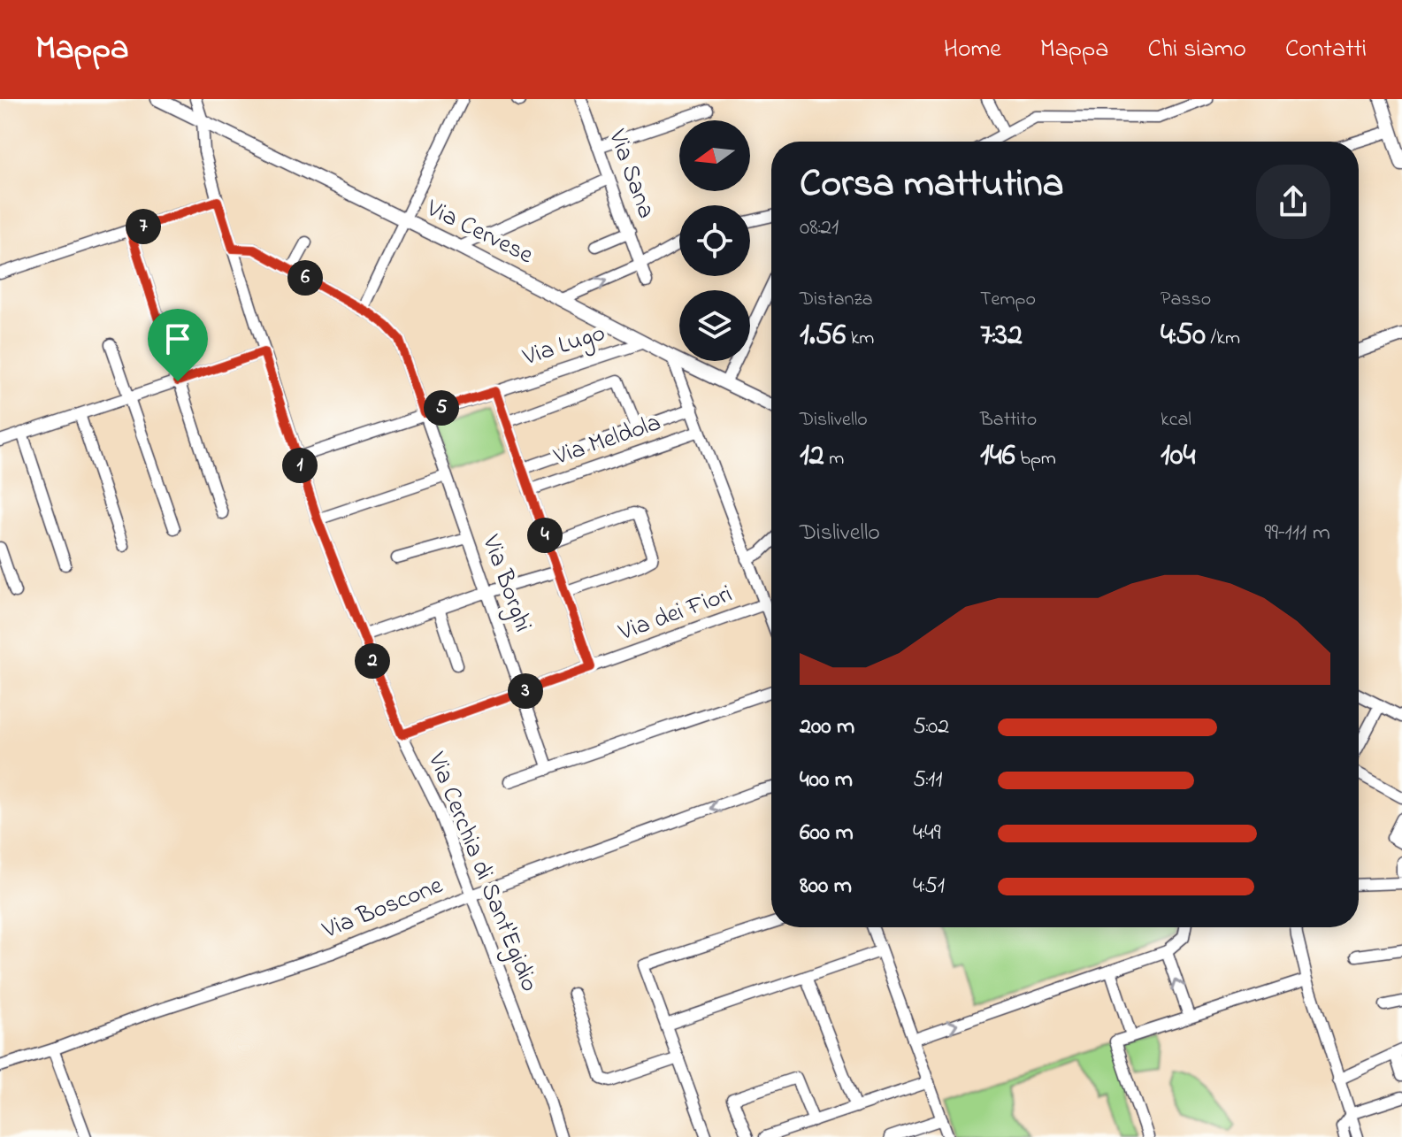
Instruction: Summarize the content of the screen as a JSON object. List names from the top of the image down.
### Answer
{
  "streets": {
    "main road": ["Via Cervese"],
    "street": [
      "Via Sana",
      "Via Lugo",
      "Via Meldola",
      "Via Borghi",
      "Via dei Fiori",
      "Via Cerchia di Sant'Egidio",
      "Via Boscone"
    ]
  },
  "crossings": [
    ["Via Cervese", "Via Lugo"],
    ["Via Cervese", "Via Cerchia di Sant'Egidio"],
    ["Via Lugo", "Via Borghi"],
    ["Via Lugo", "Via Cerchia di Sant'Egidio"],
    ["Via Borghi", "Via dei Fiori"],
    ["Via Borghi", "Via Cerchia di Sant'Egidio"],
    ["Via dei Fiori", "Via Cerchia di Sant'Egidio"],
    ["Via Cerchia di Sant'Egidio", "Via Boscone"]
  ],
  "north": "left",
  "page": {
    "header": "Mappa",
    "nav": [
      "Home",
      "Mappa",
      "Chi siamo",
      "Contatti"
    ],
    "heading": ["Corsa mattutina", "08:21"],
    "pins": [
      "7",
      "6",
      "5",
      "1",
      "4",
      "2",
      "3"
    ],
    "stats": [
      ["Distanza", "1.56 km"],
      ["Tempo", "7:32"],
      ["Passo", "4:50 /km"],
      ["Dislivello", "12 m"],
      ["Battito", "146 bpm"],
      ["kcal", "104"]
    ],
    "chart": ["Dislivello", "99–111 m"],
    "list": [
      {
        "name": "200 m",
        "note": "5:02"
      },
      {
        "name": "400 m",
        "note": "5:11"
      },
      {
        "name": "600 m",
        "note": "4:49"
      },
      {
        "name": "800 m",
        "note": "4:51"
      }
    ]
  }
}
